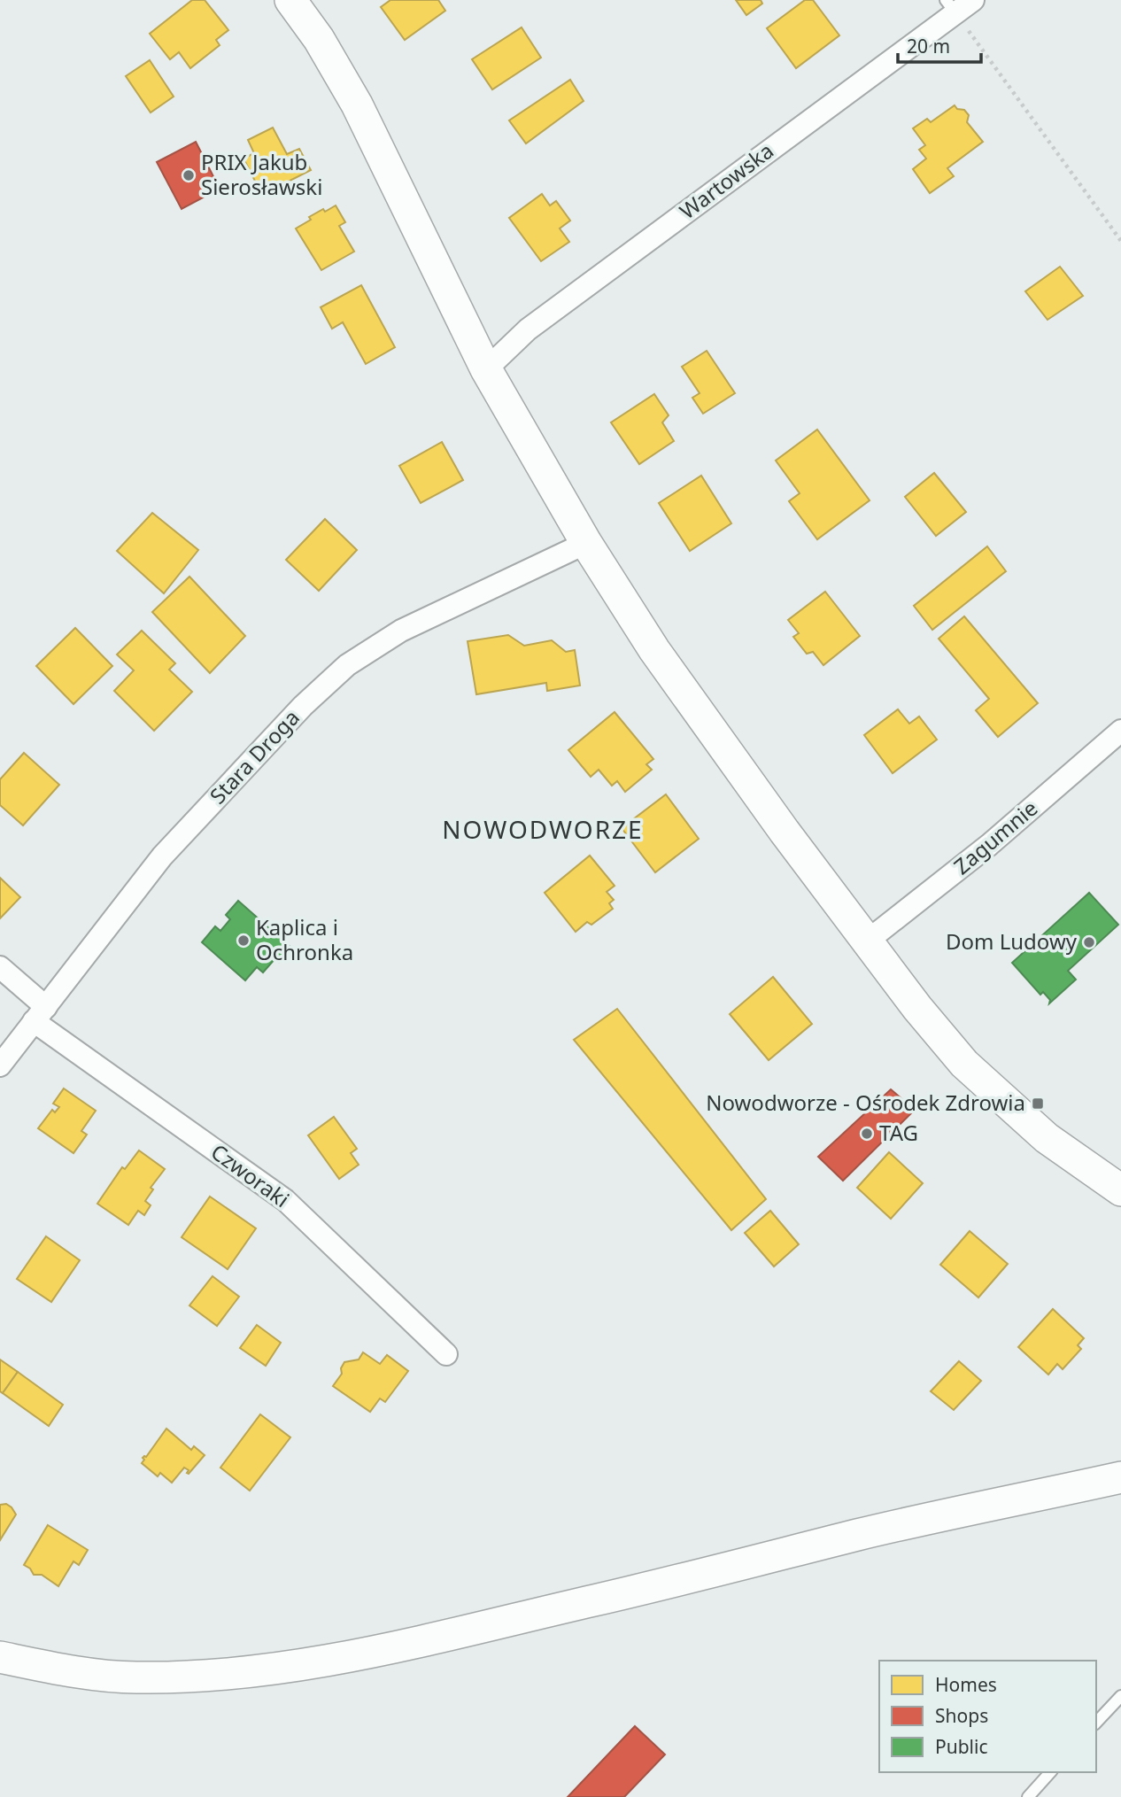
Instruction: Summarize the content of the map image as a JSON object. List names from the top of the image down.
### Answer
{
  "streets": {
    "street": [
      "Wartowska",
      "Stara Droga",
      "Zagumnie",
      "Czworaki"
    ]
  },
  "crossings": [
    ["Stara Droga", "Czworaki"]
  ],
  "districts": ["NOWODWORZE"],
  "places": {
    "other": [
      "PRIX Jakub Sierosławski",
      "Kaplica i Ochronka",
      "Dom Ludowy",
      "TAG"
    ],
    "transit": ["Nowodworze - Ośrodek Zdrowia"]
  },
  "legend": ["Homes", "Shops", "Public"],
  "scale_bar": "20 m"
}
